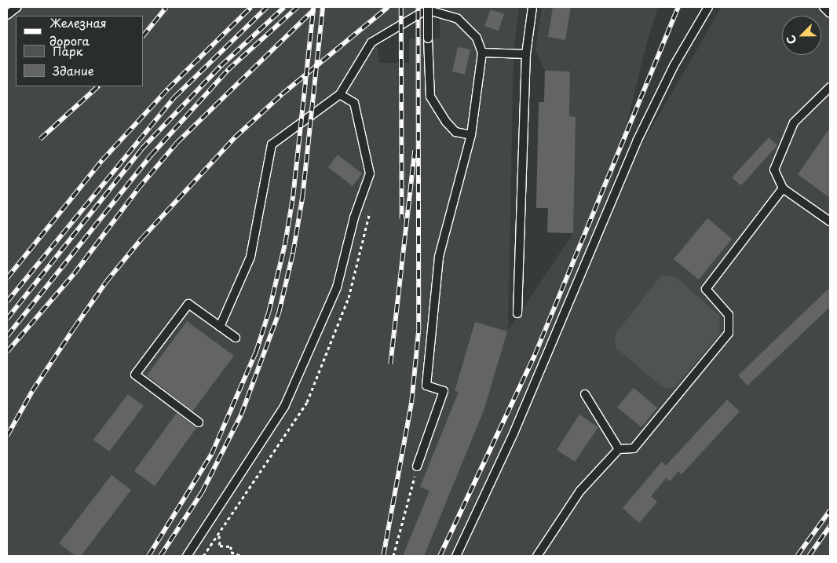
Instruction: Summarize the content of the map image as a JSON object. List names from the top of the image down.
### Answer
{
  "legend": ["Железная дорога", "Парк", "Здание"],
  "north": "bottom left"
}
